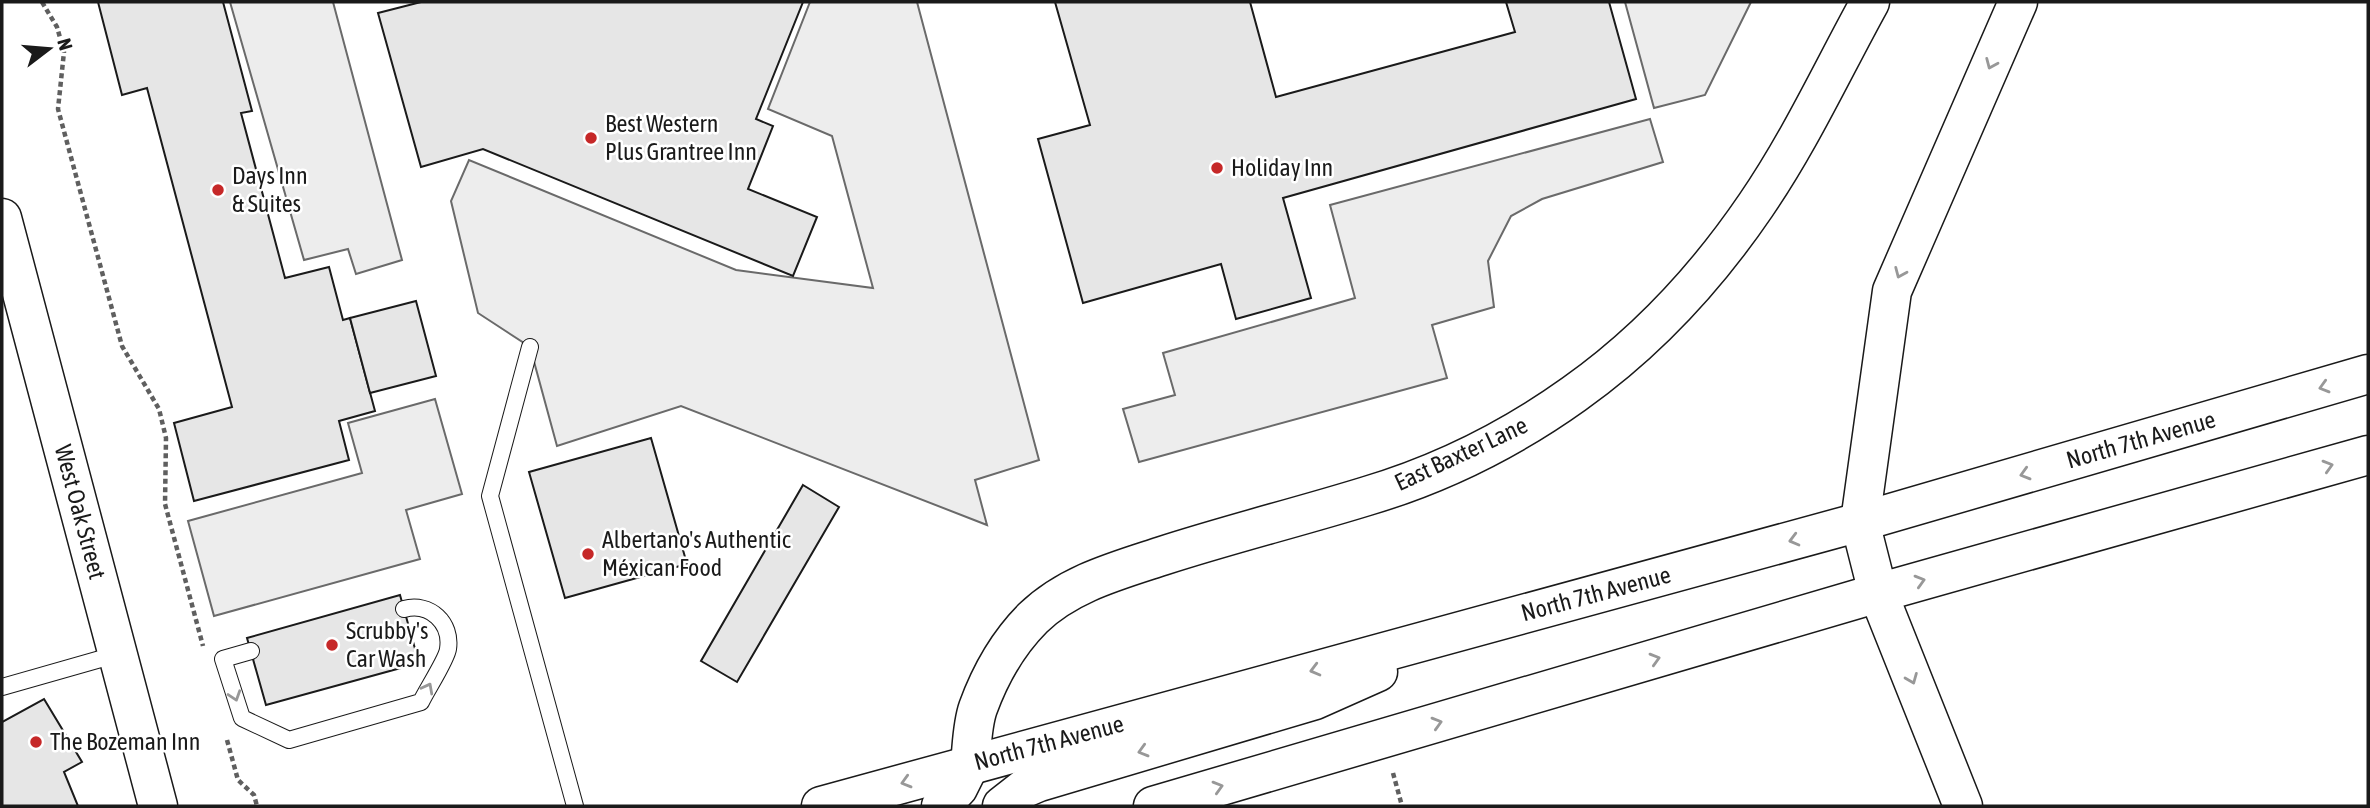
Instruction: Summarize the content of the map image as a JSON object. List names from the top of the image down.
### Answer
{
  "streets": {
    "main road": ["North 7th Avenue", "East Baxter Lane", "West Oak Street"]
  },
  "crossings": [
    ["North 7th Avenue", "East Baxter Lane"]
  ],
  "places": [
    "Best Western Plus Grantree Inn",
    "Holiday Inn",
    "Days Inn & Suites",
    "Albertano's Authentic Méxican Food",
    "Scrubby's Car Wash",
    "The Bozeman Inn"
  ],
  "north": "right"
}
